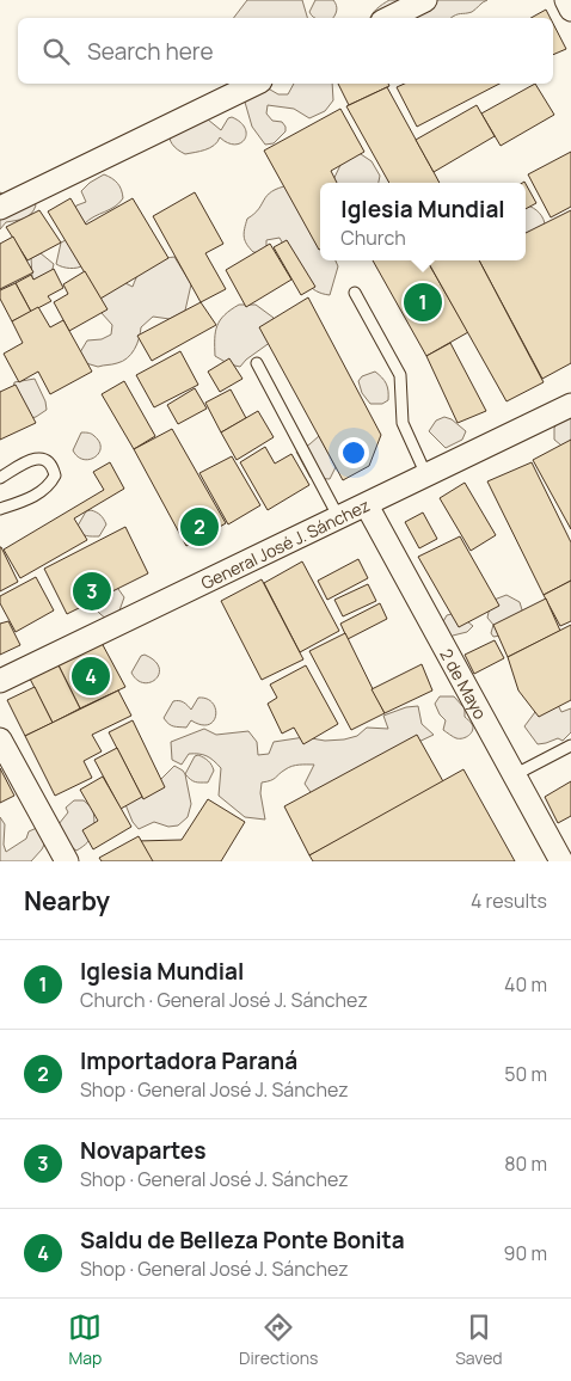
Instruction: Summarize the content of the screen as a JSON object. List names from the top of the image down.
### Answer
{
  "streets": {
    "street": ["General José J. Sánchez", "2 de Mayo"]
  },
  "crossings": [
    ["General José J. Sánchez", "2 de Mayo"]
  ],
  "page": {
    "search": "Search here",
    "popup": ["Iglesia Mundial", "Church"],
    "pins": [
      "1",
      "2",
      "3",
      "4"
    ],
    "heading": ["Nearby", "4 results"],
    "list": [
      {
        "mark": "1",
        "name": "Iglesia Mundial",
        "note": "Church · General José J. Sánchez",
        "value": "40 m"
      },
      {
        "mark": "2",
        "name": "Importadora Paraná",
        "note": "Shop · General José J. Sánchez",
        "value": "50 m"
      },
      {
        "mark": "3",
        "name": "Novapartes",
        "note": "Shop · General José J. Sánchez",
        "value": "80 m"
      },
      {
        "mark": "4",
        "name": "Saldu de Belleza Ponte Bonita",
        "note": "Shop · General José J. Sánchez",
        "value": "90 m"
      }
    ],
    "nav": ["Map", "Directions", "Saved"]
  }
}
